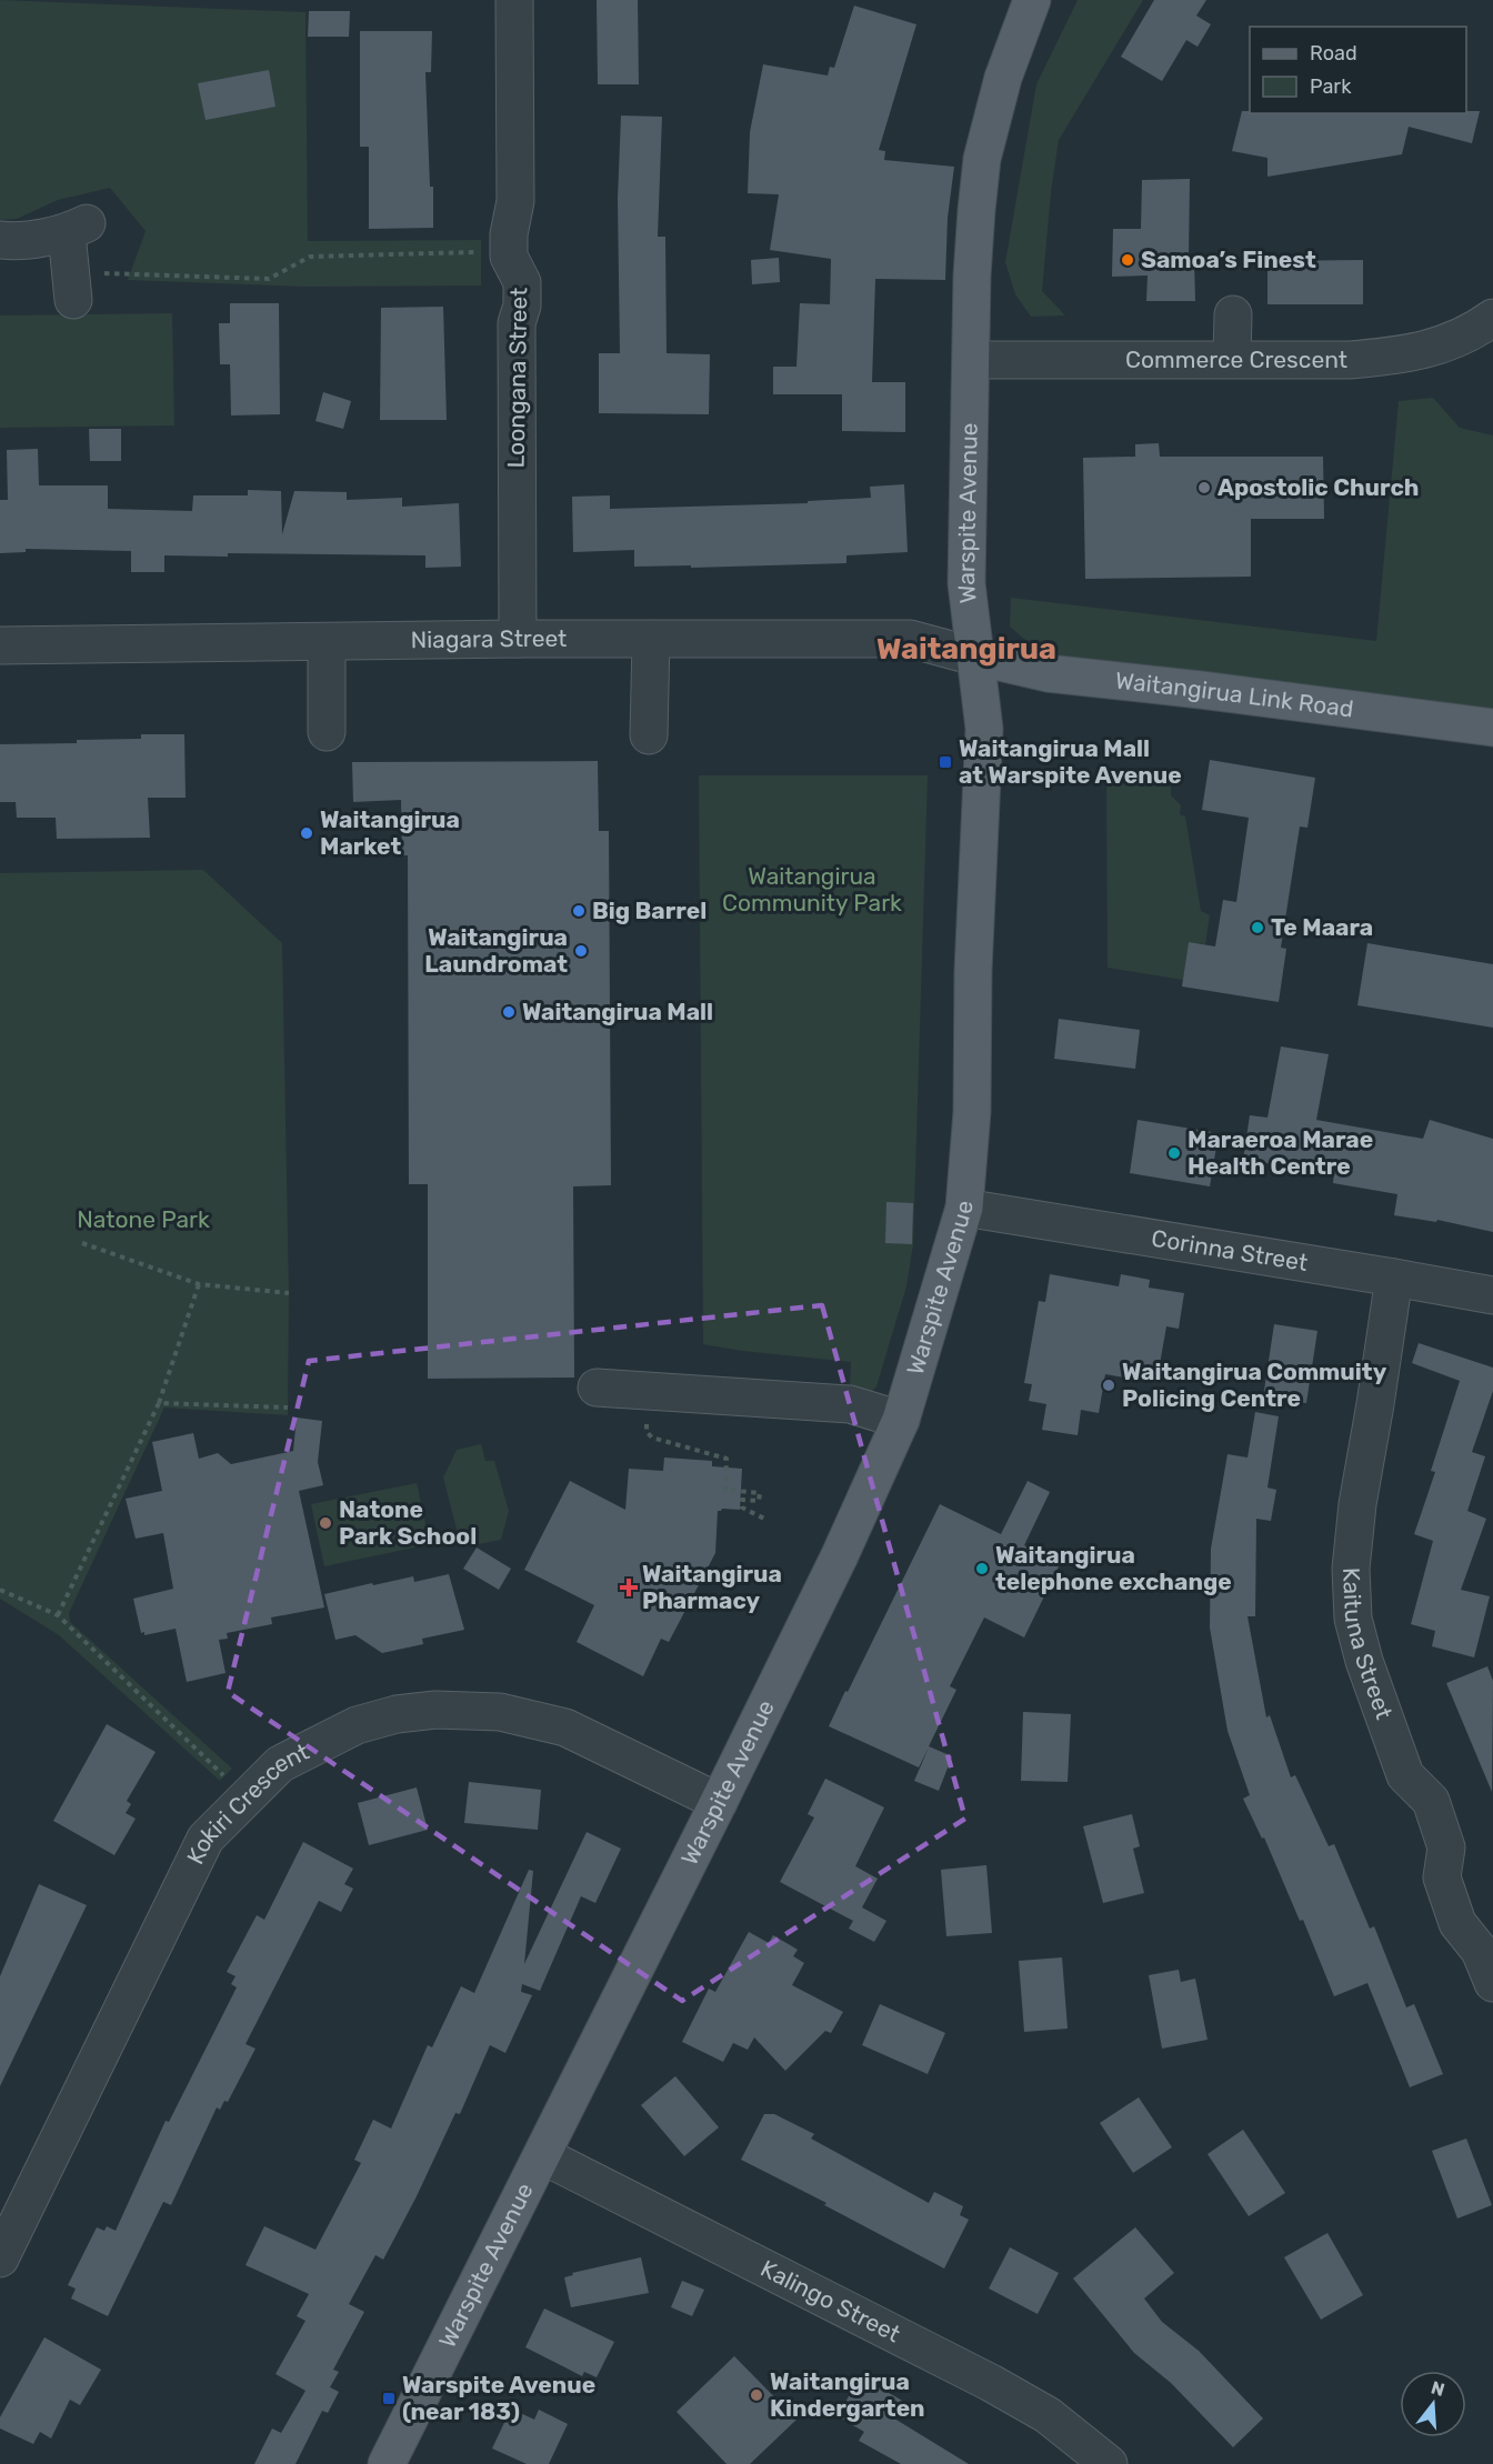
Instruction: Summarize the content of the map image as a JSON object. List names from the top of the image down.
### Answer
{
  "streets": {
    "main road": ["Warspite Avenue", "Waitangirua Link Road"],
    "street": [
      "Commerce Crescent",
      "Loongana Street",
      "Niagara Street",
      "Corinna Street",
      "Kaituna Street",
      "Kokiri Crescent",
      "Kalingo Street"
    ]
  },
  "crossings": [
    ["Commerce Crescent", "Warspite Avenue"],
    ["Loongana Street", "Niagara Street"],
    ["Warspite Avenue", "Niagara Street"],
    ["Warspite Avenue", "Waitangirua Link Road"],
    ["Warspite Avenue", "Corinna Street"],
    ["Warspite Avenue", "Kokiri Crescent"],
    ["Warspite Avenue", "Kalingo Street"],
    ["Niagara Street", "Waitangirua Link Road"],
    ["Corinna Street", "Kaituna Street"]
  ],
  "districts": ["Waitangirua"],
  "parks": ["Waitangirua Community Park", "Natone Park"],
  "places": {
    "other": [
      "Samoa’s Finest",
      "Apostolic Church",
      "Waitangirua Market",
      "Big Barrel",
      "Te Maara",
      "Waitangirua Laundromat",
      "Waitangirua Mall",
      "Maraeroa Marae Health Centre",
      "Waitangirua Commuity Policing Centre",
      "Natone Park School",
      "Waitangirua telephone exchange",
      "Waitangirua Kindergarten"
    ],
    "transit": ["Waitangirua Mall at Warspite Avenue", "Warspite Avenue (near 183)"],
    "health": ["Waitangirua Pharmacy"]
  },
  "legend": ["Road", "Park"],
  "north": "top"
}
